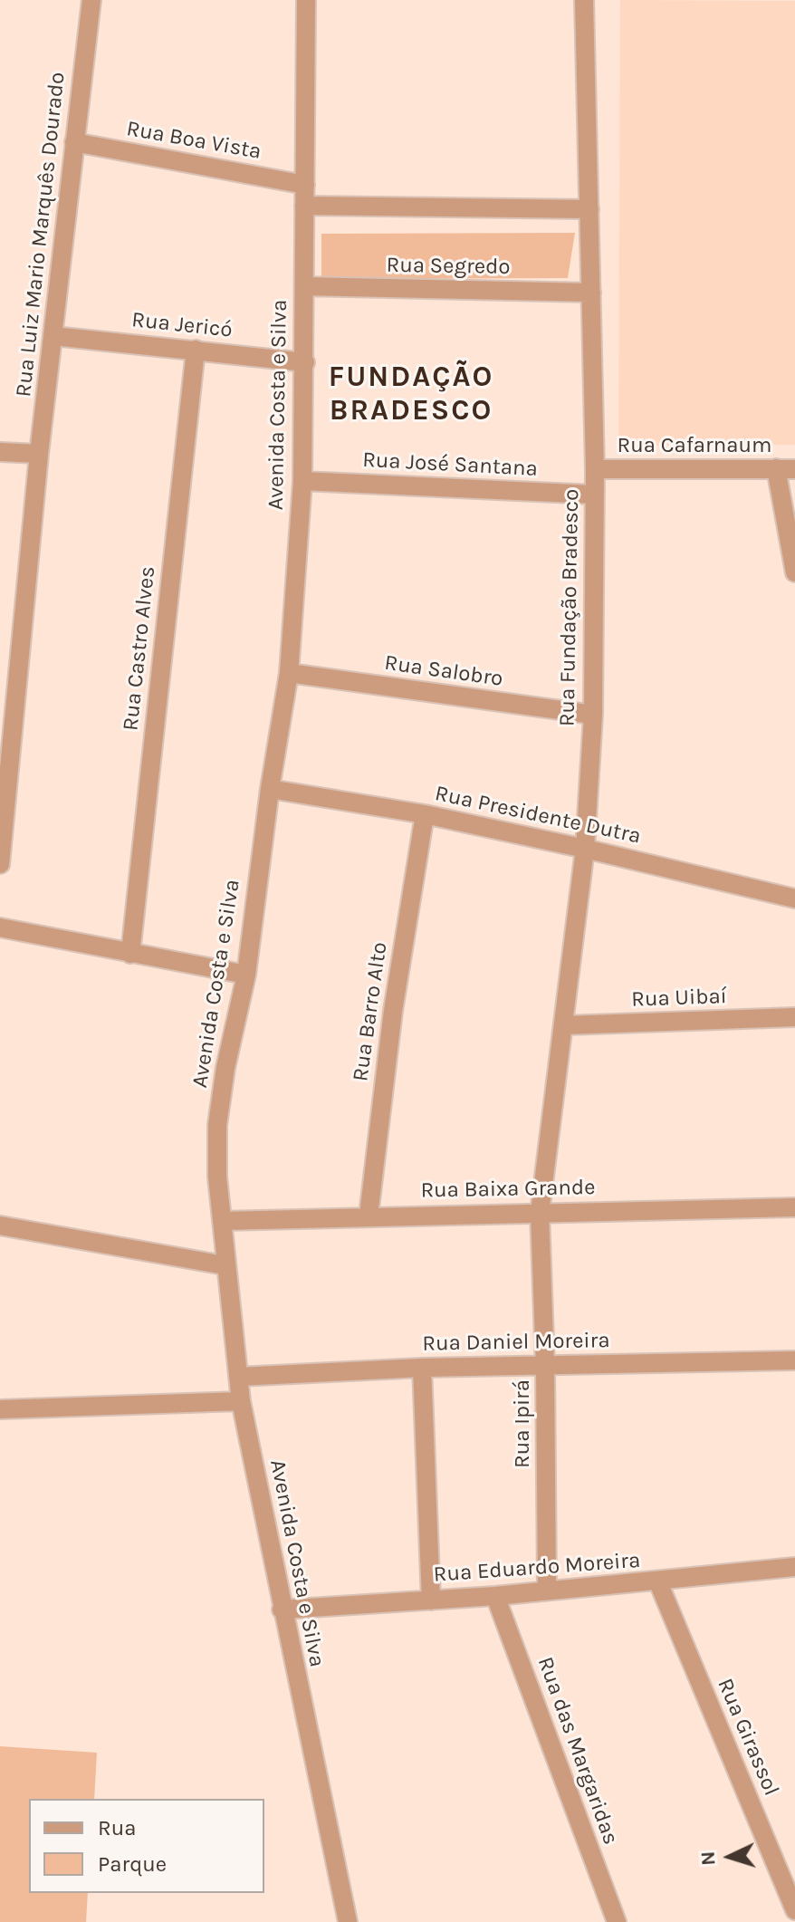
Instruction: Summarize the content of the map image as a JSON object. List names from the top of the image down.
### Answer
{
  "streets": {
    "street": [
      "Rua Boa Vista",
      "Rua Luiz Mario Marquês Dourado",
      "Rua Segredo",
      "Rua Jericó",
      "Avenida Costa e Silva",
      "Rua Cafarnaum",
      "Rua José Santana",
      "Rua Fundação Bradesco",
      "Rua Castro Alves",
      "Rua Salobro",
      "Rua Presidente Dutra",
      "Rua Uibaí",
      "Rua Barro Alto",
      "Rua Baixa Grande",
      "Rua Daniel Moreira",
      "Rua Ipirá",
      "Rua Eduardo Moreira",
      "Rua Girassol",
      "Rua das Margaridas"
    ]
  },
  "crossings": [
    ["Rua Boa Vista", "Rua Luiz Mario Marquês Dourado"],
    ["Rua Boa Vista", "Avenida Costa e Silva"],
    ["Rua Luiz Mario Marquês Dourado", "Rua Jericó"],
    ["Rua Segredo", "Avenida Costa e Silva"],
    ["Rua Segredo", "Rua Fundação Bradesco"],
    ["Rua Jericó", "Avenida Costa e Silva"],
    ["Rua Jericó", "Rua Castro Alves"],
    ["Avenida Costa e Silva", "Rua José Santana"],
    ["Avenida Costa e Silva", "Rua Salobro"],
    ["Avenida Costa e Silva", "Rua Presidente Dutra"],
    ["Avenida Costa e Silva", "Rua Baixa Grande"],
    ["Avenida Costa e Silva", "Rua Daniel Moreira"],
    ["Avenida Costa e Silva", "Rua Eduardo Moreira"],
    ["Rua Cafarnaum", "Rua Fundação Bradesco"],
    ["Rua José Santana", "Rua Fundação Bradesco"],
    ["Rua Fundação Bradesco", "Rua Salobro"],
    ["Rua Fundação Bradesco", "Rua Presidente Dutra"],
    ["Rua Fundação Bradesco", "Rua Uibaí"],
    ["Rua Fundação Bradesco", "Rua Baixa Grande"],
    ["Rua Fundação Bradesco", "Rua Ipirá"],
    ["Rua Presidente Dutra", "Rua Barro Alto"],
    ["Rua Barro Alto", "Rua Baixa Grande"],
    ["Rua Baixa Grande", "Rua Ipirá"],
    ["Rua Daniel Moreira", "Rua Ipirá"],
    ["Rua Ipirá", "Rua Eduardo Moreira"],
    ["Rua Eduardo Moreira", "Rua Girassol"],
    ["Rua Eduardo Moreira", "Rua das Margaridas"]
  ],
  "districts": ["FUNDAÇÃO BRADESCO"],
  "legend": ["Rua", "Parque"],
  "north": "left"
}
